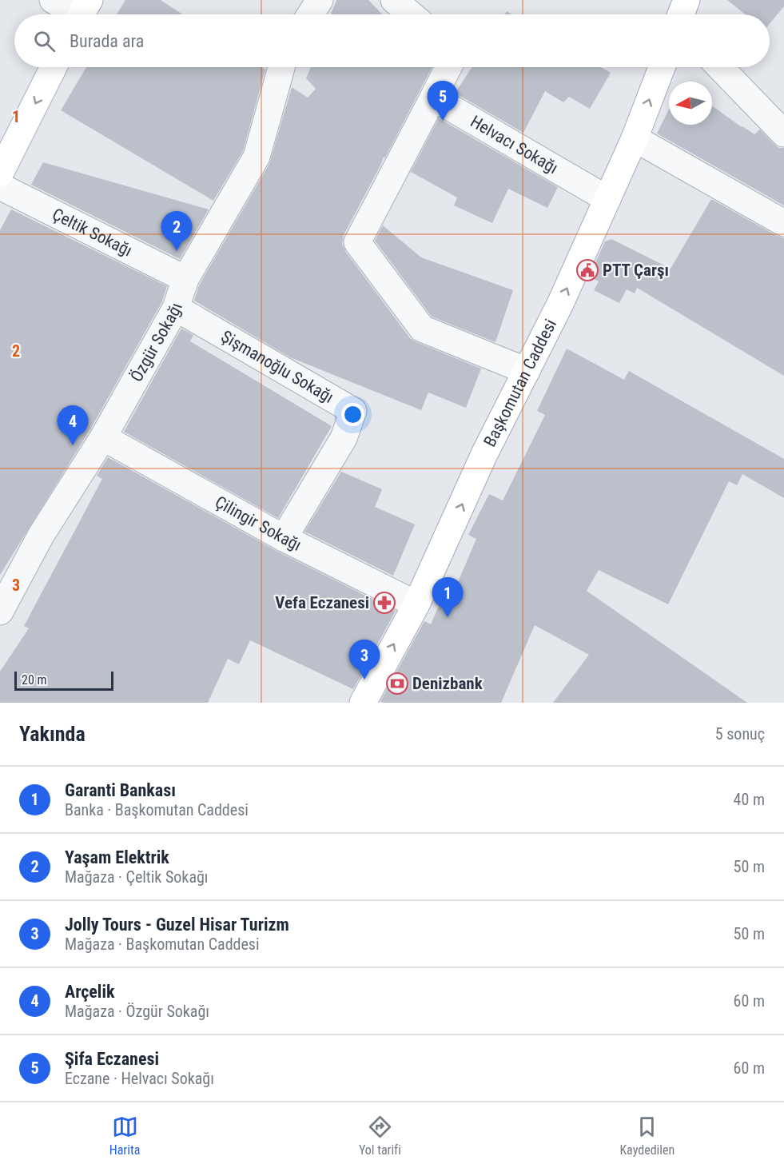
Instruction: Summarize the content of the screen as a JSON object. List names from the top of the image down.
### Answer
{
  "streets": {
    "main road": ["Başkomutan Caddesi"],
    "street": [
      "Helvacı Sokağı",
      "Çeltik Sokağı",
      "Özgür Sokağı",
      "Şişmanoğlu Sokağı",
      "Çilingir Sokağı"
    ]
  },
  "crossings": [
    ["Helvacı Sokağı", "Başkomutan Caddesi"],
    ["Çeltik Sokağı", "Özgür Sokağı"],
    ["Özgür Sokağı", "Şişmanoğlu Sokağı"],
    ["Özgür Sokağı", "Çilingir Sokağı"],
    ["Şişmanoğlu Sokağı", "Çilingir Sokağı"],
    ["Başkomutan Caddesi", "Çilingir Sokağı"]
  ],
  "one_way": ["Başkomutan Caddesi"],
  "places": {
    "public building": ["PTT Çarşı"],
    "pharmacy": ["Vefa Eczanesi"],
    "bank": ["Denizbank"]
  },
  "scale_bar": "20 m",
  "north": "left",
  "page": {
    "search": "Burada ara",
    "pins": [
      "5",
      "2",
      "4",
      "1",
      "3"
    ],
    "scale": "20 m",
    "heading": ["Yakında", "5 sonuç"],
    "list": [
      {
        "mark": "1",
        "name": "Garanti Bankası",
        "note": "Banka · Başkomutan Caddesi",
        "value": "40 m"
      },
      {
        "mark": "2",
        "name": "Yaşam Elektrik",
        "note": "Mağaza · Çeltik Sokağı",
        "value": "50 m"
      },
      {
        "mark": "3",
        "name": "Jolly Tours - Guzel Hisar Turizm",
        "note": "Mağaza · Başkomutan Caddesi",
        "value": "50 m"
      },
      {
        "mark": "4",
        "name": "Arçelik",
        "note": "Mağaza · Özgür Sokağı",
        "value": "60 m"
      },
      {
        "mark": "5",
        "name": "Şifa Eczanesi",
        "note": "Eczane · Helvacı Sokağı",
        "value": "60 m"
      }
    ],
    "nav": ["Harita", "Yol tarifi", "Kaydedilen"]
  },
  "grid": {
    "rows": ["1", "2", "3"]
  }
}
